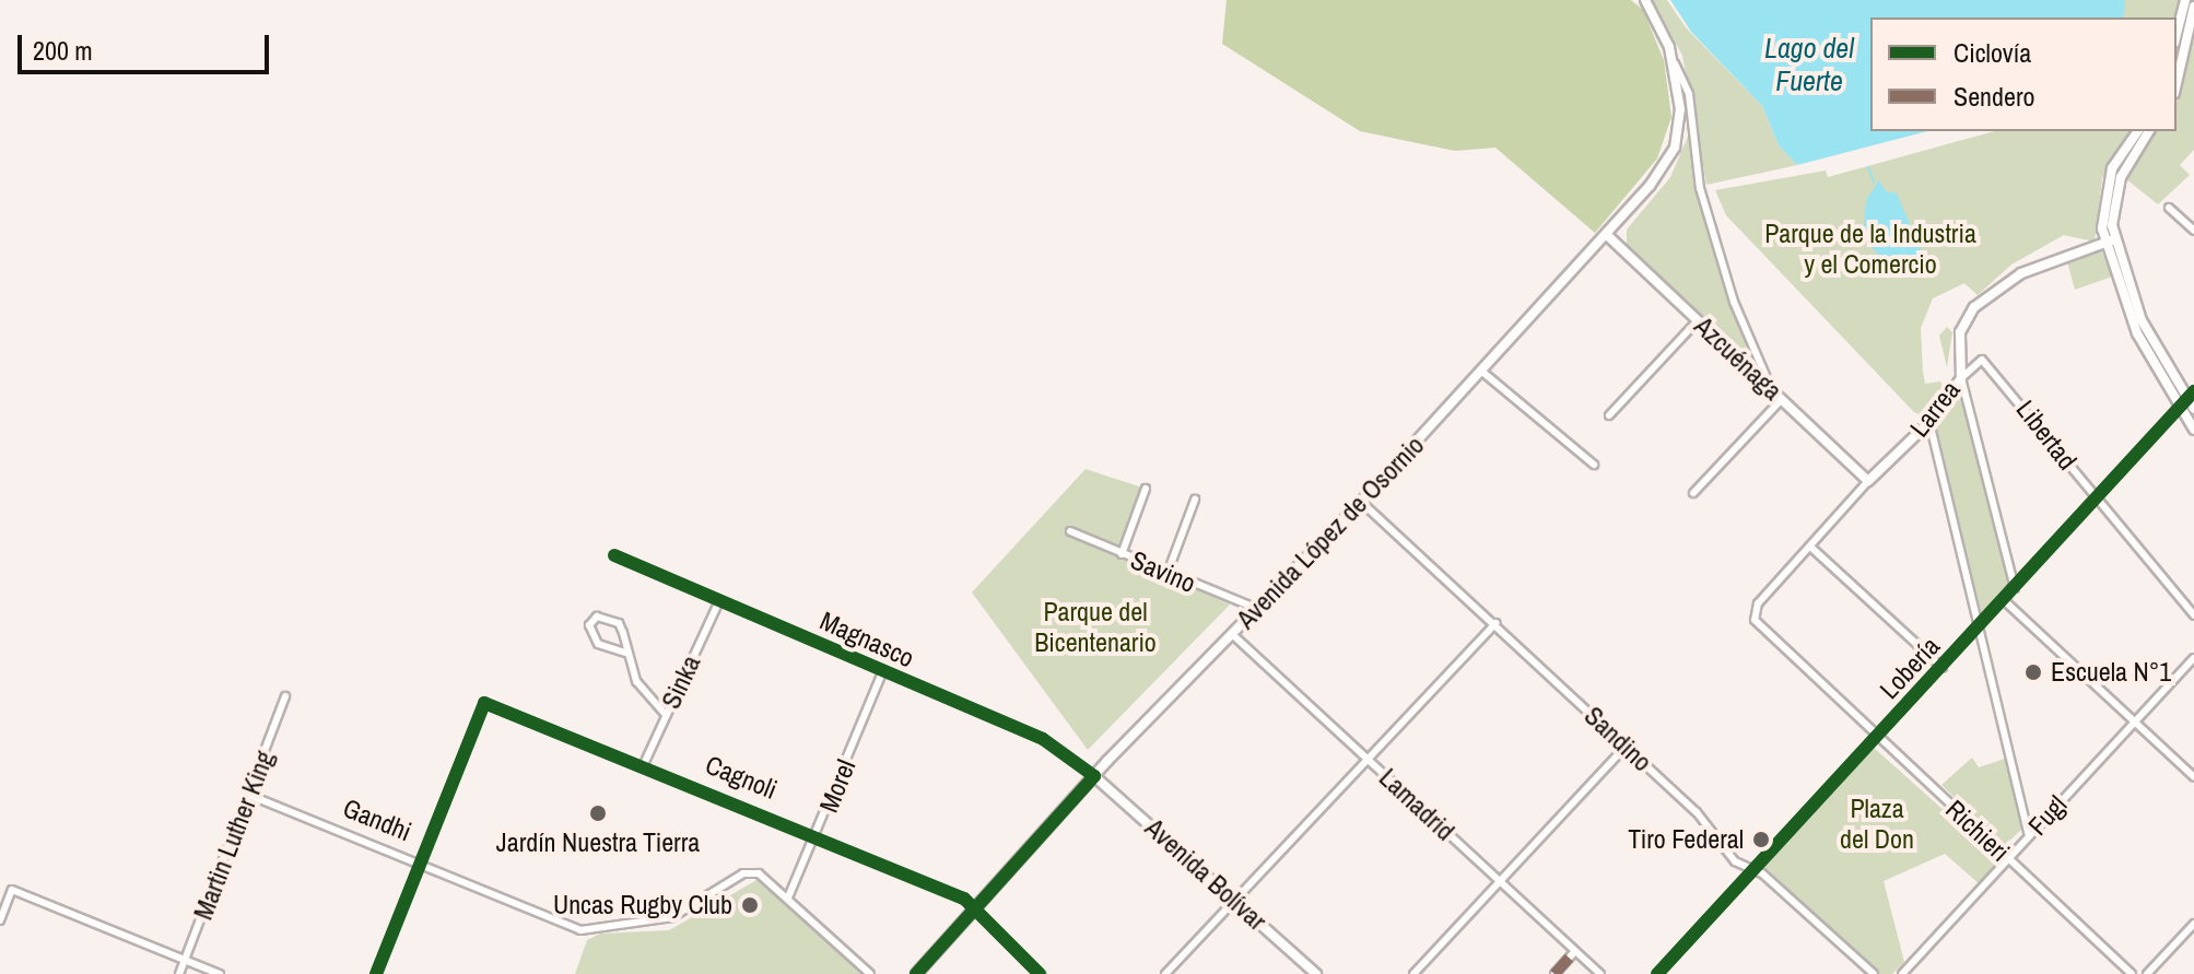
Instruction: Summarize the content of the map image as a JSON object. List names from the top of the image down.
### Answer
{
  "streets": {
    "main road": [
      "Azcuénaga",
      "Larrea",
      "Avenida López de Osornio",
      "Avenida Bolívar"
    ],
    "street": [
      "Libertad",
      "Savino",
      "Magnasco",
      "Lobería",
      "Sinka",
      "Sandino",
      "Cagnoli",
      "Morel",
      "Lamadrid",
      "Fugl",
      "Gandhi",
      "Richieri",
      "Martin Luther King"
    ]
  },
  "crossings": [
    ["Azcuénaga", "Larrea"],
    ["Azcuénaga", "Avenida López de Osornio"],
    ["Larrea", "Libertad"],
    ["Larrea", "Richieri"],
    ["Libertad", "Lobería"],
    ["Avenida López de Osornio", "Savino"],
    ["Avenida López de Osornio", "Magnasco"],
    ["Avenida López de Osornio", "Sandino"],
    ["Avenida López de Osornio", "Cagnoli"],
    ["Avenida López de Osornio", "Lamadrid"],
    ["Avenida López de Osornio", "Avenida Bolívar"],
    ["Magnasco", "Sinka"],
    ["Magnasco", "Morel"],
    ["Magnasco", "Avenida Bolívar"],
    ["Lobería", "Sandino"],
    ["Lobería", "Richieri"],
    ["Sinka", "Cagnoli"],
    ["Cagnoli", "Morel"],
    ["Cagnoli", "Gandhi"],
    ["Morel", "Gandhi"],
    ["Fugl", "Richieri"],
    ["Gandhi", "Martin Luther King"]
  ],
  "water": ["Lago del Fuerte"],
  "parks": ["Parque de la Industria y el Comercio", "Parque del Bicentenario", "Plaza del Don"],
  "places": [
    "Escuela N°1",
    "Jardín Nuestra Tierra",
    "Tiro Federal",
    "Uncas Rugby Club"
  ],
  "legend": ["Ciclovía", "Sendero"],
  "scale_bar": "200 m"
}
